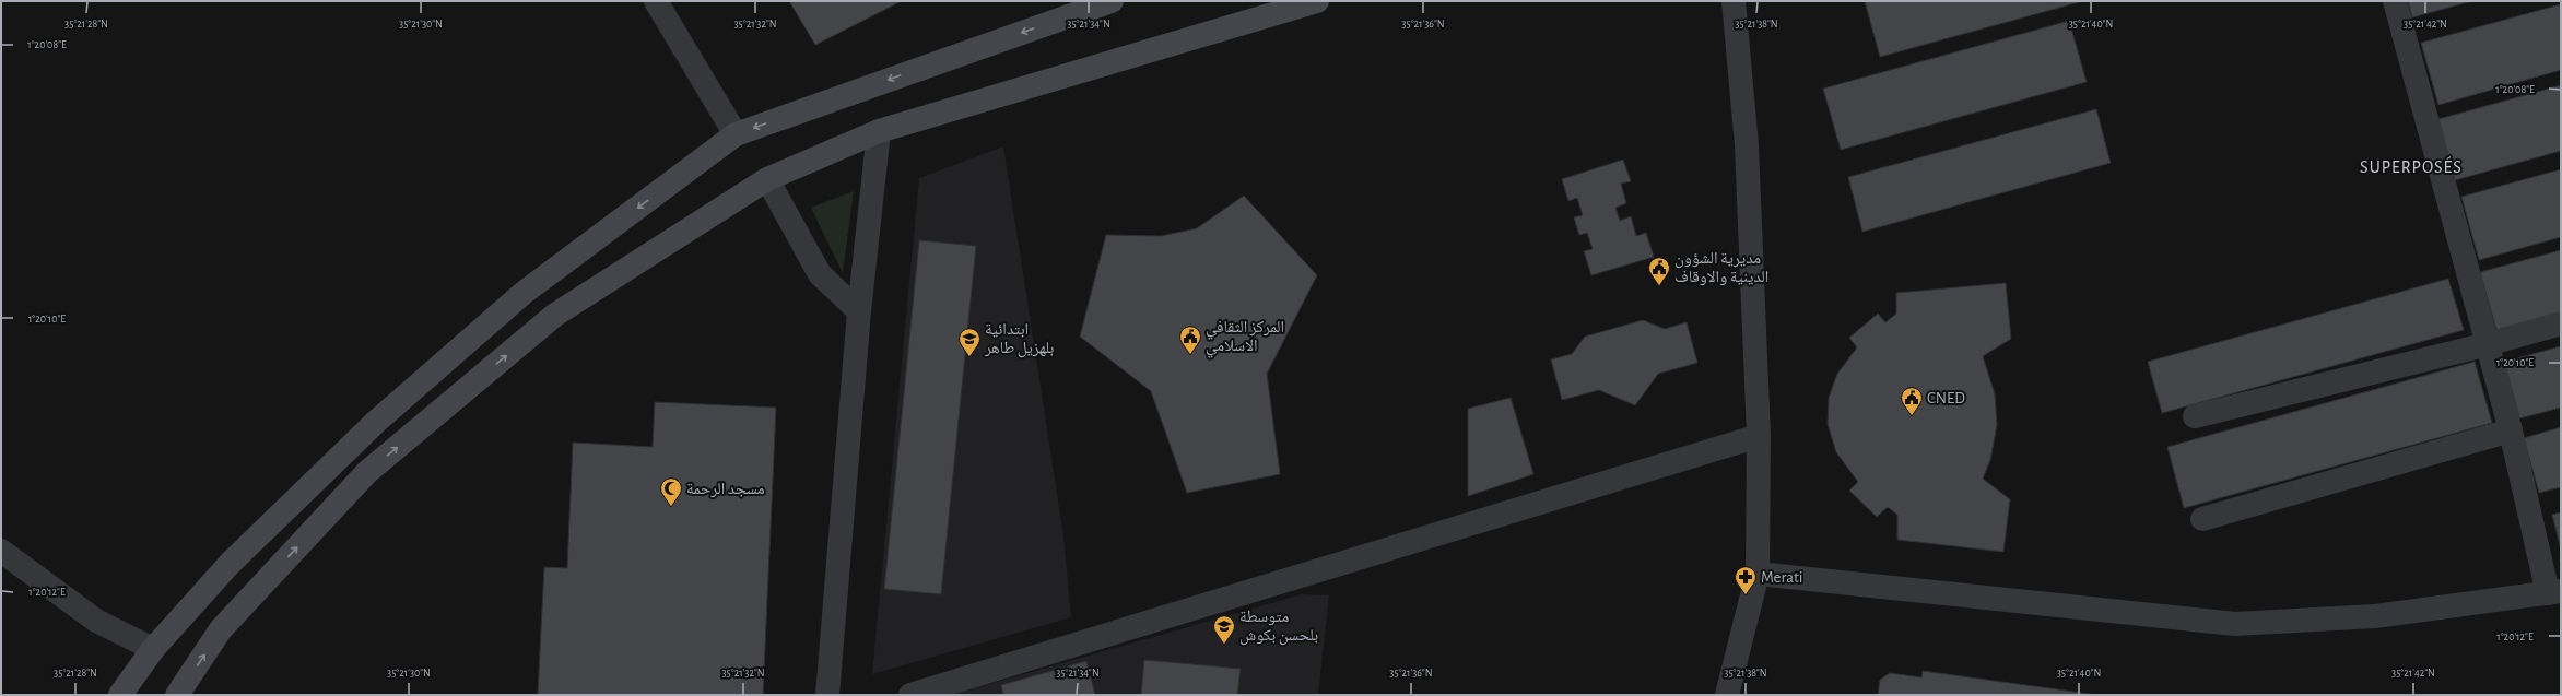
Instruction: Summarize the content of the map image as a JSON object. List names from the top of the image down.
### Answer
{
  "districts": ["SUPERPOSÉS"],
  "places": {
    "public building": ["مديرية الشؤون الدينية والاوقاف", "المركز الثقافي الاسلامي", "CNED"],
    "school or university": ["ابتدائية بلهزيل طاهر", "متوسطة بلحسن بكوش"],
    "mosque": ["مسجد الرحمة"],
    "pharmacy": ["Merati"]
  },
  "coordinates": [
    "35°21'28\"N",
    "35°21'30\"N",
    "35°21'32\"N",
    "35°21'34\"N",
    "35°21'36\"N",
    "35°21'38\"N",
    "35°21'40\"N",
    "35°21'42\"N",
    "1°20'08\"E",
    "1°20'10\"E",
    "1°20'12\"E"
  ]
}
